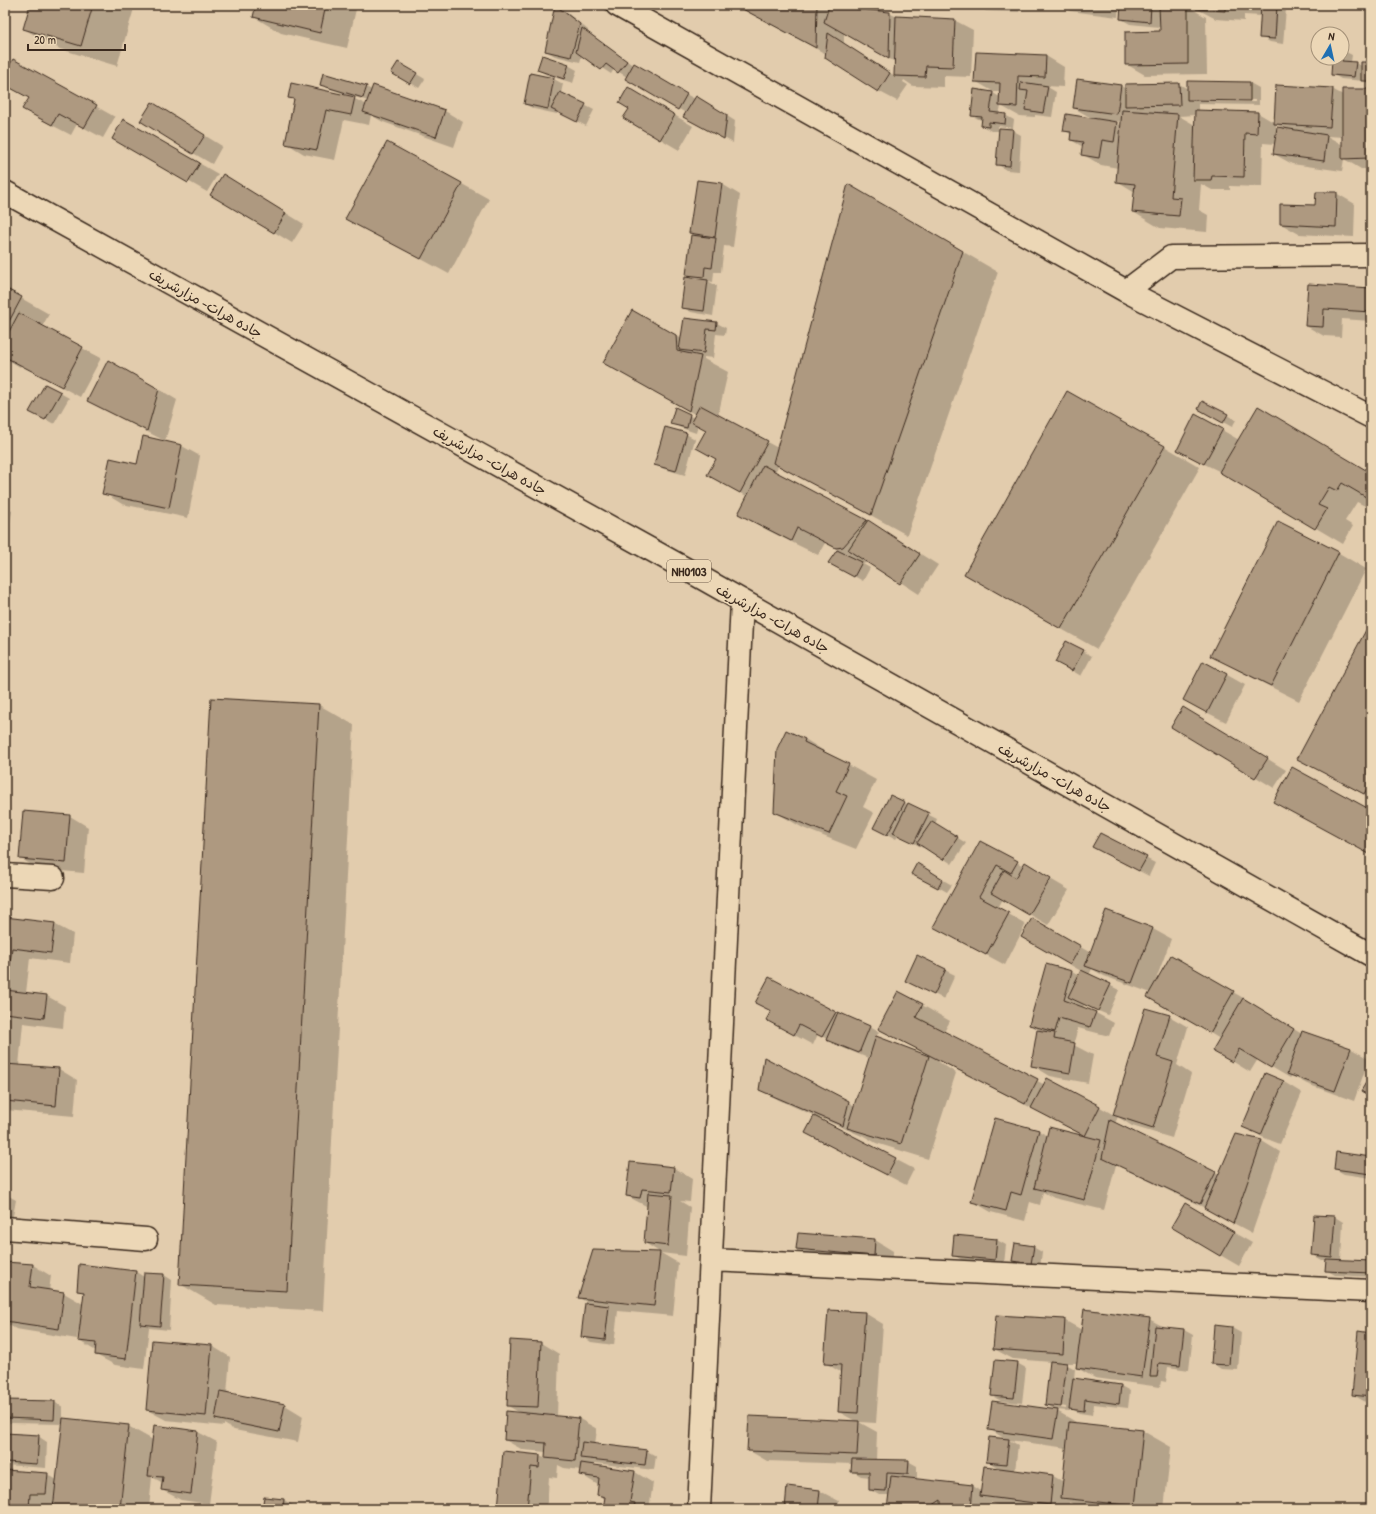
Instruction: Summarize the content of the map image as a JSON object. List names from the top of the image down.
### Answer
{
  "streets": {
    "main road": ["جاده هرات- مزارشریف", "NH0103"]
  },
  "scale_bar": "20 m",
  "north": "top"
}
